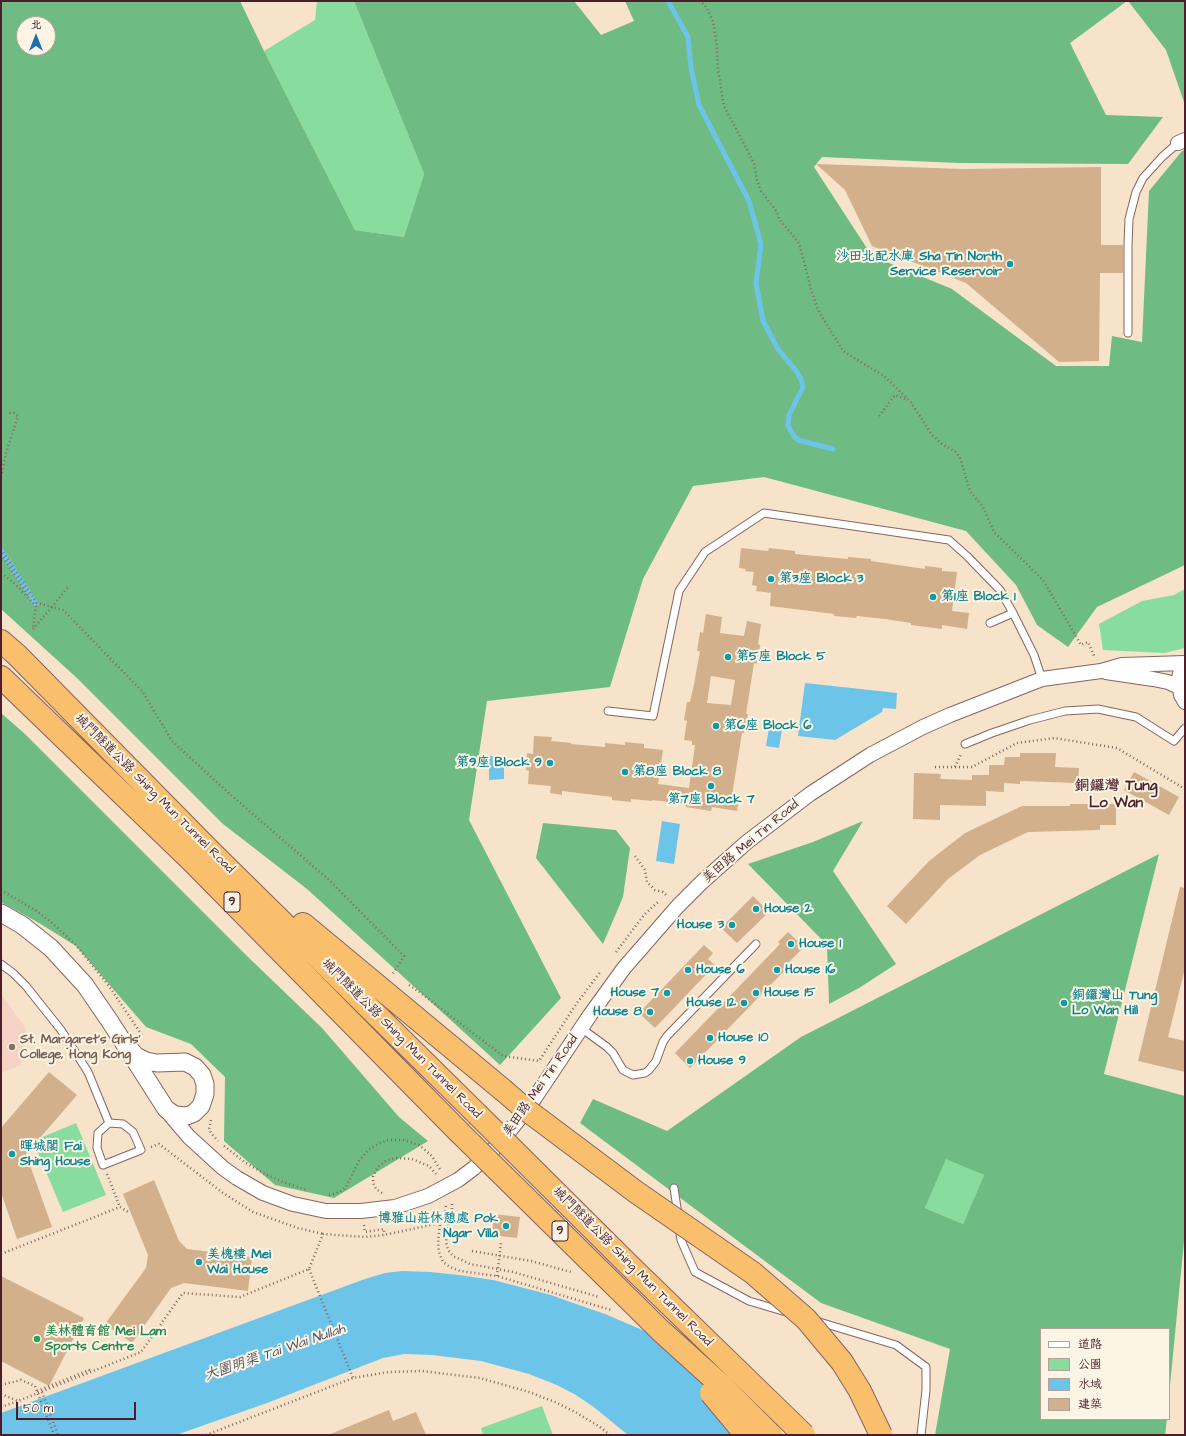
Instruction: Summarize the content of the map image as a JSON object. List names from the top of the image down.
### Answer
{
  "streets": {
    "highway": ["城門隧道公路 Shing Mun Tunnel Road", "9"],
    "street": ["美田路 Mei Tin Road"]
  },
  "districts": ["銅鑼灣 Tung Lo Wan"],
  "water": ["大圍明渠 Tai Wai Nullah"],
  "places": [
    "沙田北配水庫 Sha Tin North Service Reservoir",
    "第3座 Block 3",
    "第1座 Block 1",
    "第5座 Block 5",
    "第6座 Block 6",
    "第9座 Block 9",
    "第8座 Block 8",
    "第7座 Block 7",
    "House 2",
    "House 3",
    "House 1",
    "House 6",
    "House 16",
    "House 7",
    "House 15",
    "House 12",
    "銅鑼灣山 Tung Lo Wan Hill",
    "House 8",
    "House 10",
    "St. Margaret's Girls' College, Hong Kong",
    "House 9",
    "暉城閣 Fai Shing House",
    "博雅山莊休憩處 Pok Ngar Villa",
    "美槐樓 Mei Wai House",
    "美林體育館 Mei Lam Sports Centre"
  ],
  "legend": [
    "道路",
    "公園",
    "水域",
    "建築"
  ],
  "scale_bar": "50 m",
  "north": "top"
}
